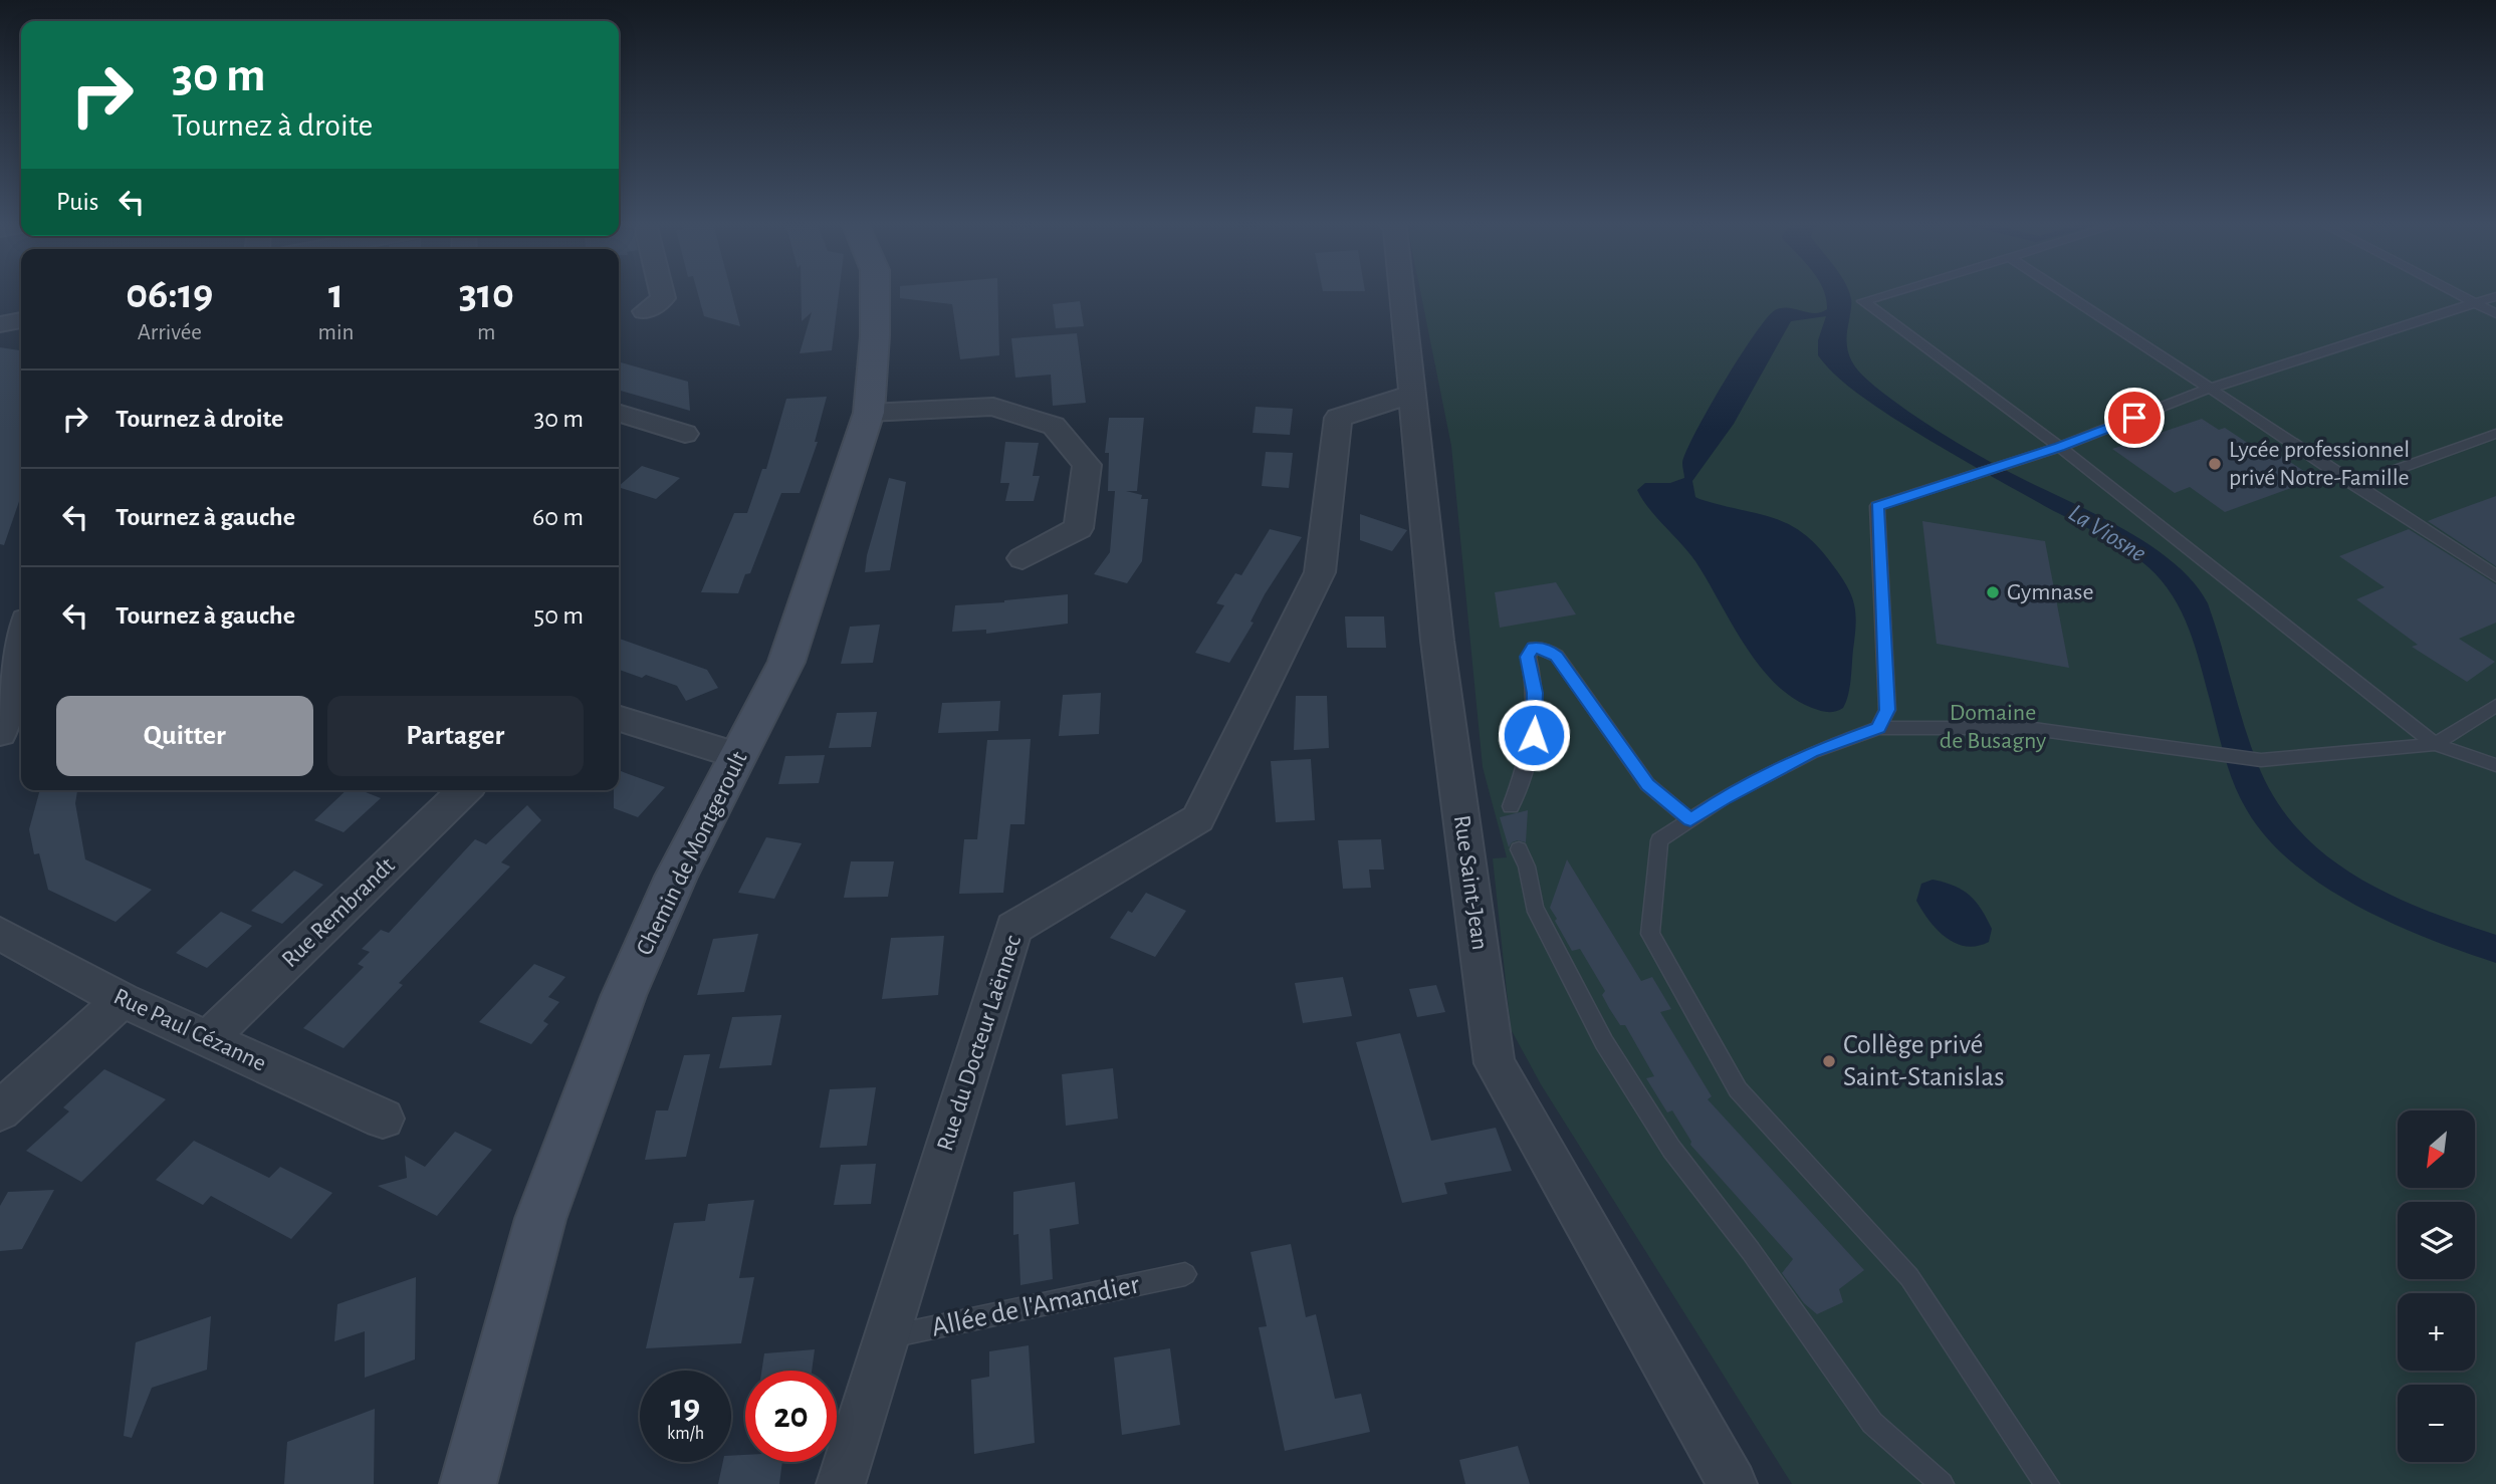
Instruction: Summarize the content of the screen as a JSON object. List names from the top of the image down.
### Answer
{
  "streets": {
    "street": [
      "Chemin de Montgeroult",
      "Rue Saint-Jean",
      "Rue Rembrandt",
      "Rue Paul Cézanne",
      "Rue du Docteur Laënnec"
    ],
    "lane": ["Allée de l'Amandier"]
  },
  "crossings": [
    ["Rue Saint-Jean", "Rue du Docteur Laënnec"],
    ["Rue Rembrandt", "Rue Paul Cézanne"],
    ["Rue du Docteur Laënnec", "Allée de l'Amandier"]
  ],
  "water": ["La Viosne"],
  "parks": ["Domaine de Busagny"],
  "places": ["Lycée professionnel privé Notre-Famille", "Gymnase", "Collège privé Saint-Stanislas"],
  "north": "bottom left",
  "page": {
    "turn": ["30 m", "Tournez à droite"],
    "then": "Puis",
    "eta": [
      "06:19",
      "Arrivée",
      "1",
      "min",
      "310",
      "m"
    ],
    "list": [
      {
        "name": "Tournez à droite",
        "value": "30 m"
      },
      {
        "name": "Tournez à gauche",
        "value": "60 m"
      },
      {
        "name": "Tournez à gauche",
        "value": "50 m"
      }
    ],
    "buttons": ["Quitter", "Partager"],
    "map_buttons": ["+", "−"],
    "speed": "19 km/h",
    "limit": "20"
  }
}
